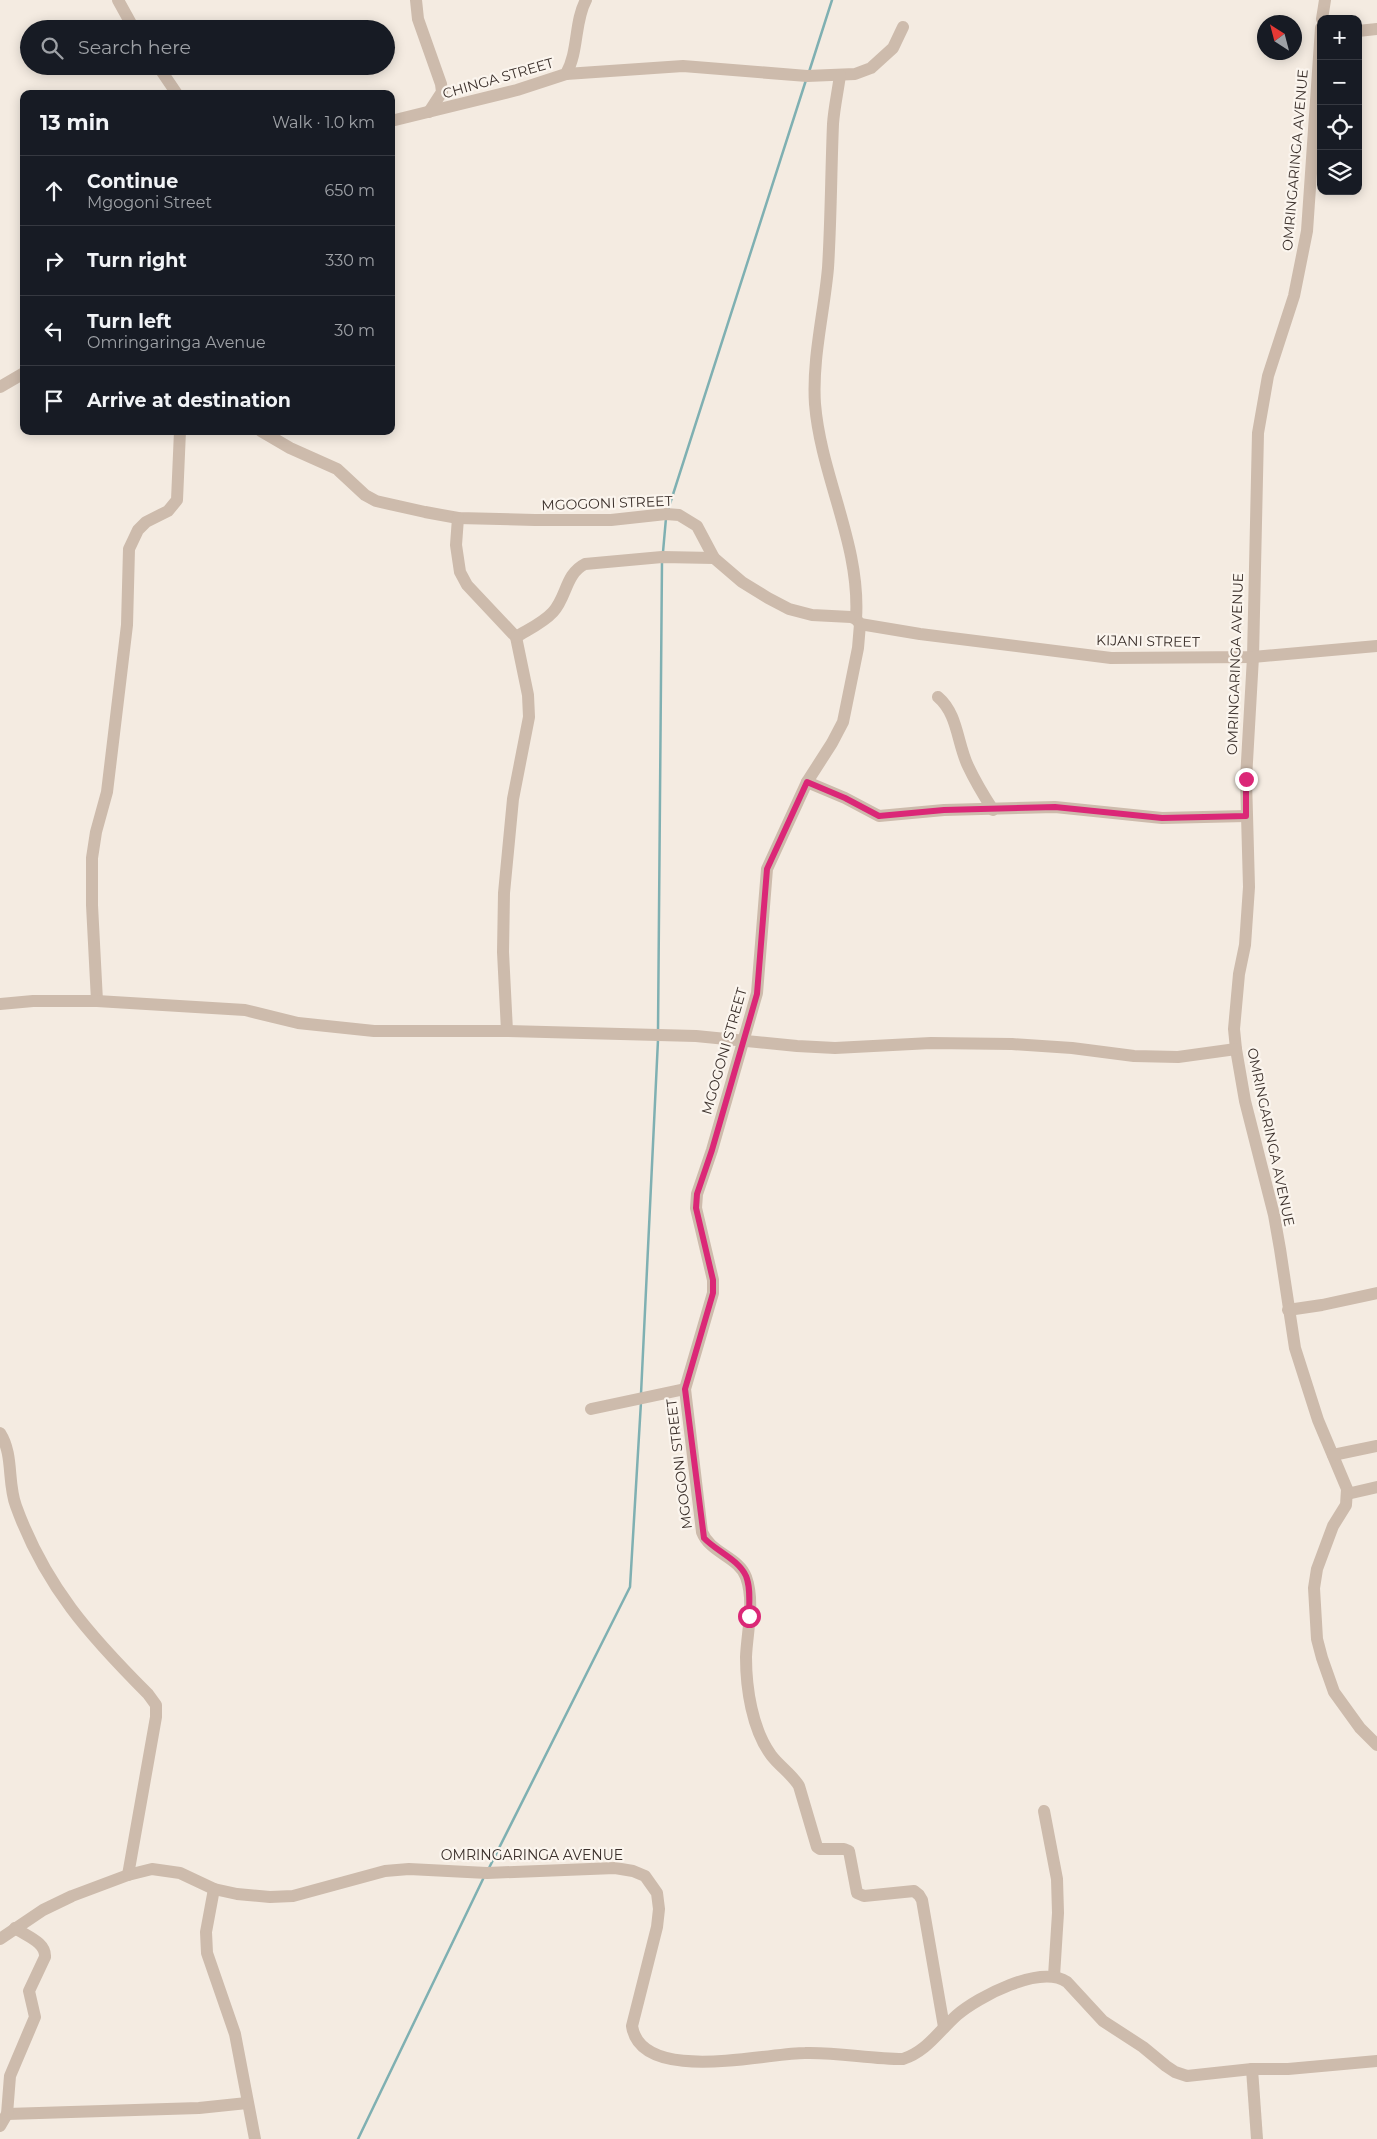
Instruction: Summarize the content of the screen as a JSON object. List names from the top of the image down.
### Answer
{
  "streets": {
    "street": [
      "CHINGA STREET",
      "OMRINGARINGA AVENUE",
      "MGOGONI STREET",
      "KIJANI STREET"
    ]
  },
  "crossings": [
    ["OMRINGARINGA AVENUE", "MGOGONI STREET"],
    ["OMRINGARINGA AVENUE", "KIJANI STREET"],
    ["MGOGONI STREET", "KIJANI STREET"]
  ],
  "north": "top left",
  "page": {
    "map_buttons": ["+", "−"],
    "search": "Search here",
    "heading": ["13 min", "Walk · 1.0 km"],
    "list": [
      ["Continue", "Mgogoni Street", "650 m"],
      ["Turn right", "330 m"],
      ["Turn left", "Omringaringa Avenue", "30 m"],
      "Arrive at destination"
    ]
  }
}
